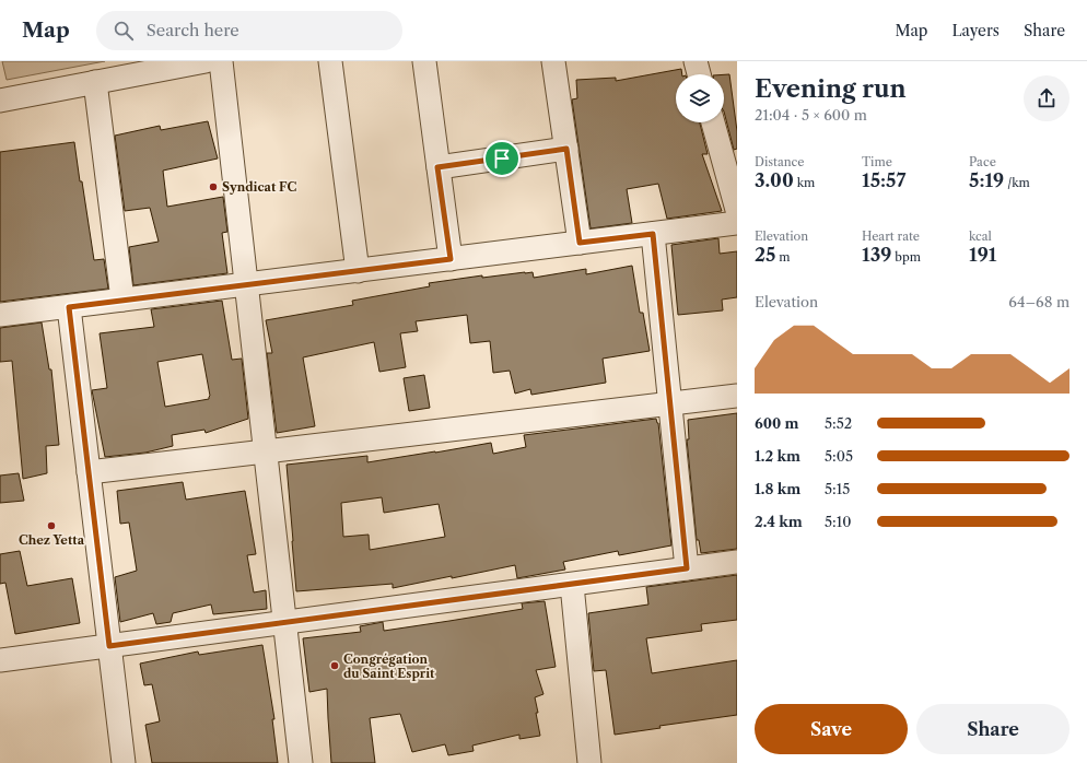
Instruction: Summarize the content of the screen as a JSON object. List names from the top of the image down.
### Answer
{
  "places": ["Syndicat FC", "Chez Yetta", "Congrégation du Saint Esprit"],
  "page": {
    "header": "Map",
    "search": "Search here",
    "nav": ["Map", "Layers", "Share"],
    "heading": ["Evening run", "21:04 · 5 × 600 m"],
    "stats": [
      ["Distance", "3.00 km"],
      ["Time", "15:57"],
      ["Pace", "5:19 /km"],
      ["Elevation", "25 m"],
      ["Heart rate", "139 bpm"],
      ["kcal", "191"]
    ],
    "chart": ["Elevation", "64–68 m"],
    "list": [
      {
        "name": "600 m",
        "note": "5:52"
      },
      {
        "name": "1.2 km",
        "note": "5:05"
      },
      {
        "name": "1.8 km",
        "note": "5:15"
      },
      {
        "name": "2.4 km",
        "note": "5:10"
      }
    ],
    "buttons": ["Save", "Share"]
  }
}
